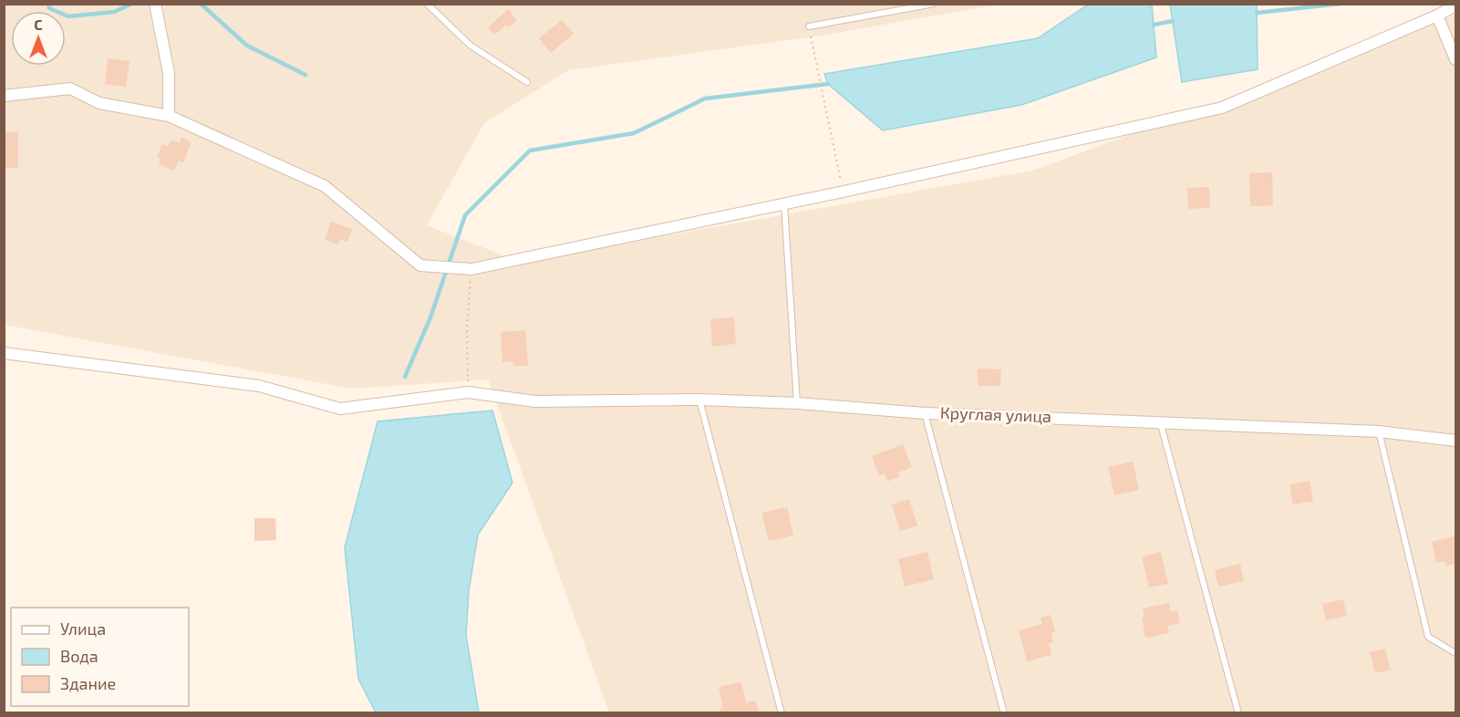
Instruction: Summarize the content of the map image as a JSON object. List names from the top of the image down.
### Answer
{
  "streets": {
    "street": ["Круглая улица"]
  },
  "legend": ["Улица", "Вода", "Здание"],
  "north": "top"
}
